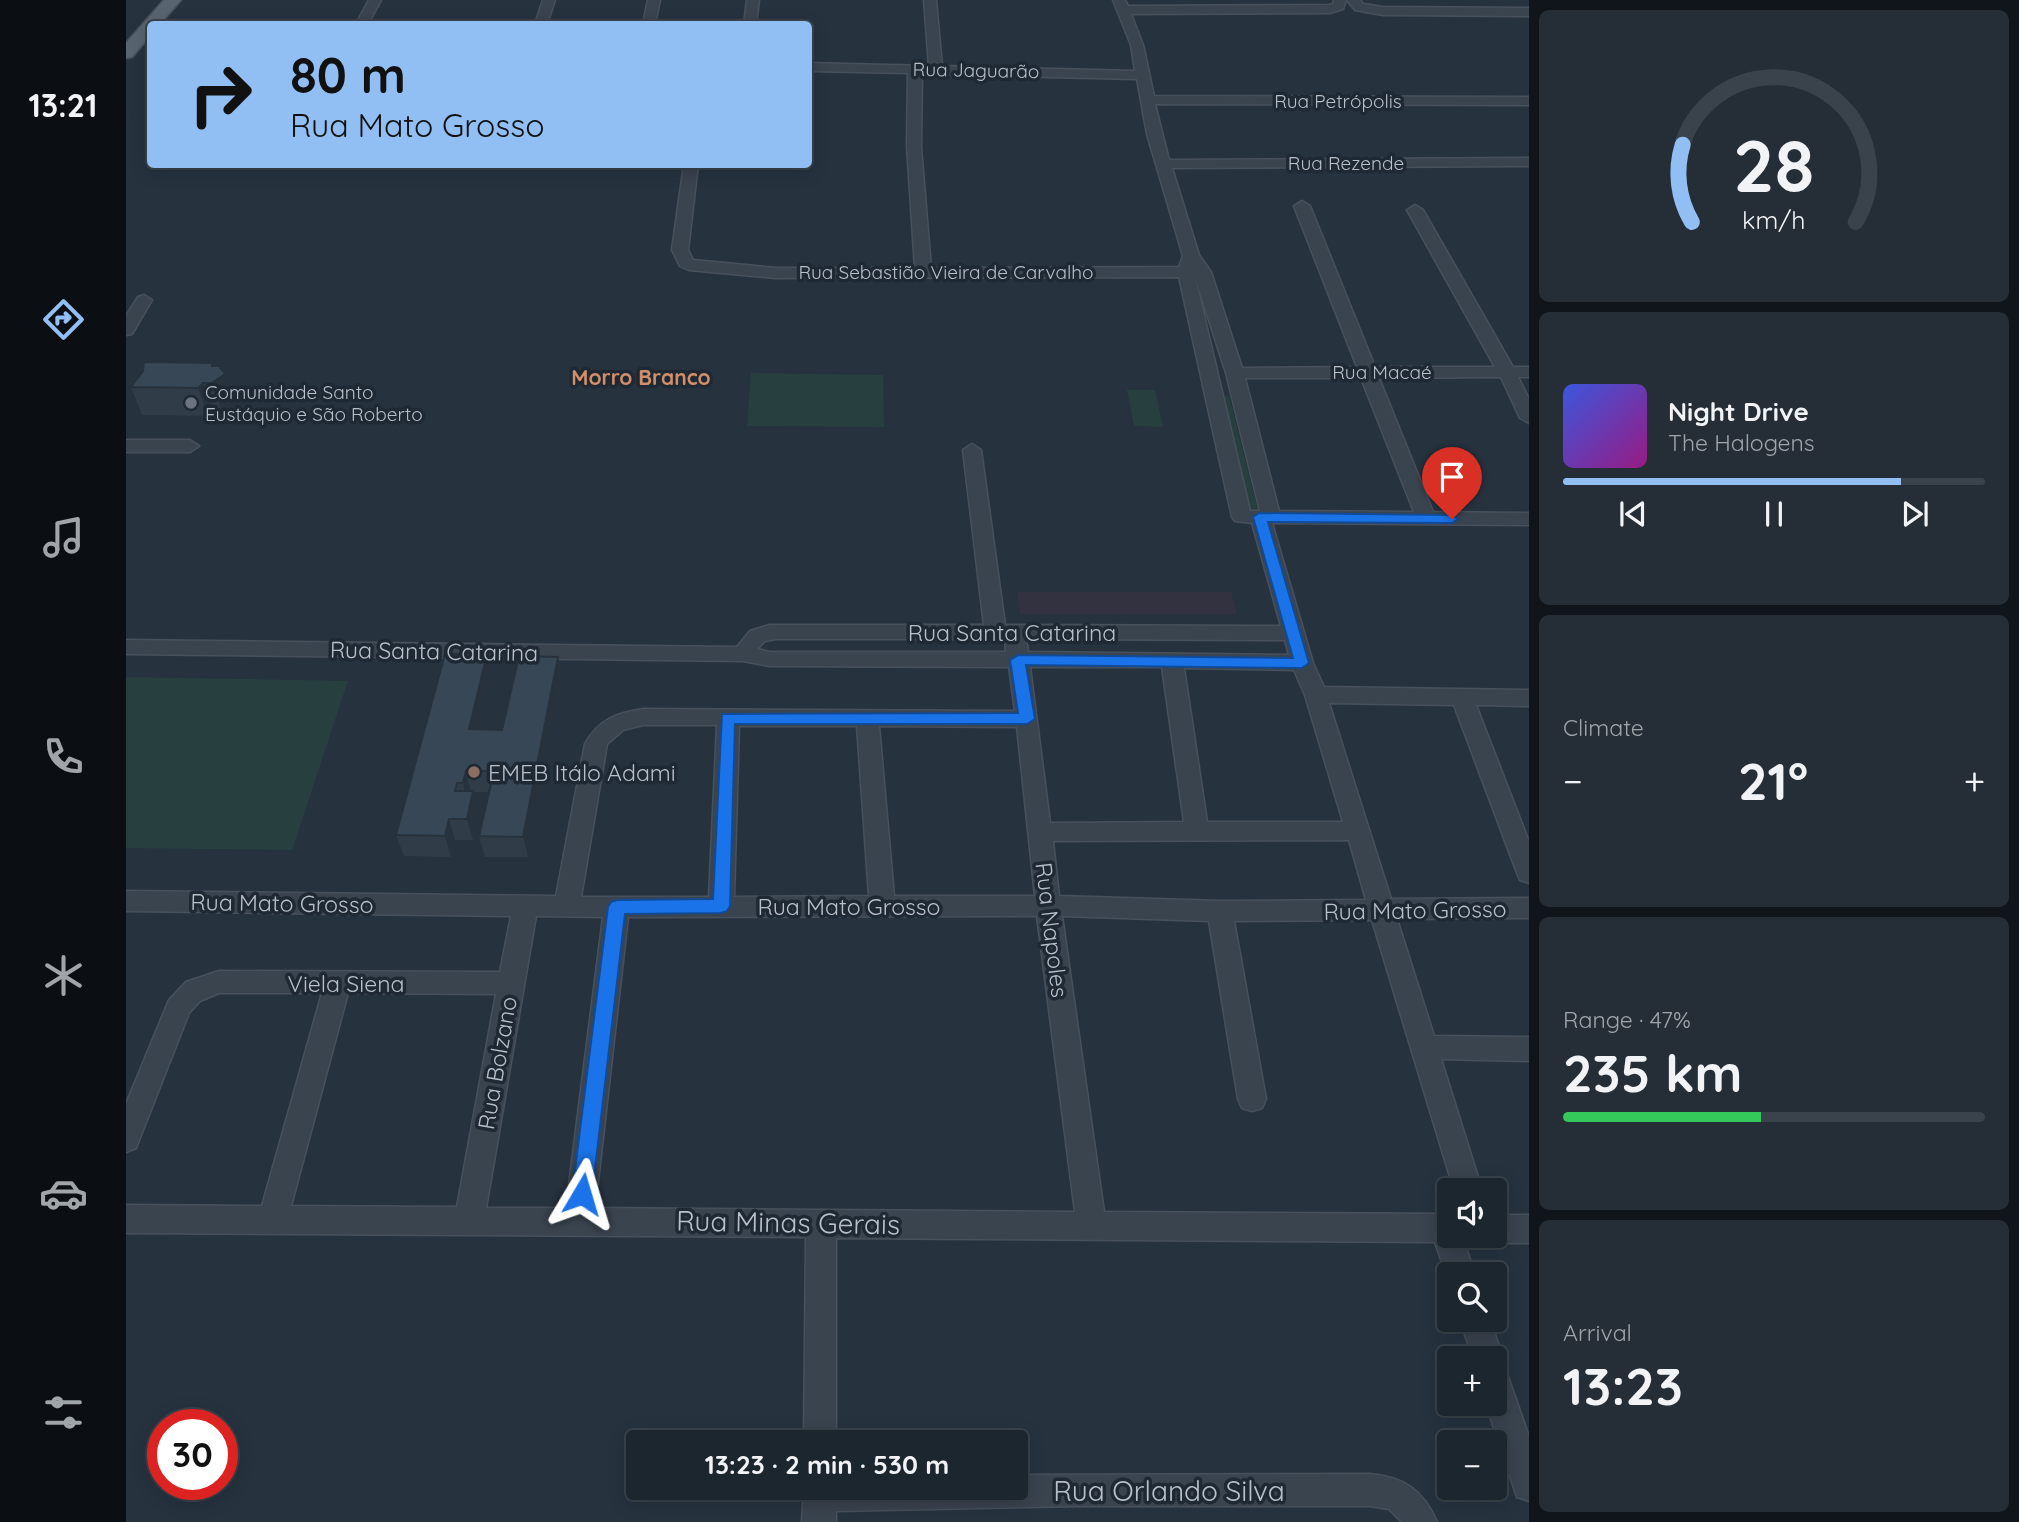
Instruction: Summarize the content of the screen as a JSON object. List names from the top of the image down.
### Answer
{
  "streets": {
    "street": [
      "Rua Jaguarão",
      "Rua Petrópolis",
      "Rua Rezende",
      "Rua Sebastião Vieira de Carvalho",
      "Rua Macaé",
      "Rua Santa Catarina",
      "Rua Mato Grosso",
      "Rua Napoles",
      "Viela Siena",
      "Rua Bolzano",
      "Rua Minas Gerais",
      "Rua Orlando Silva"
    ]
  },
  "crossings": [
    ["Rua Santa Catarina", "Rua Napoles"],
    ["Rua Mato Grosso", "Rua Napoles"],
    ["Rua Mato Grosso", "Rua Bolzano"],
    ["Rua Napoles", "Rua Minas Gerais"],
    ["Viela Siena", "Rua Bolzano"],
    ["Rua Bolzano", "Rua Minas Gerais"]
  ],
  "districts": ["Morro Branco"],
  "places": ["Comunidade Santo Eustáquio e São Roberto", "EMEB Itálo Adami"],
  "page": {
    "tabs": "13:21",
    "turn": ["80 m", "Rua Mato Grosso"],
    "song": ["Night Drive", "The Halogens"],
    "tile": [
      "Climate",
      ["Range · 47%", "235 km"],
      ["Arrival", "13:23"]
    ],
    "heat": ["−", "21°", "+"],
    "map_buttons": ["+", "−"],
    "limit": "30",
    "trip": "13:23 · 2 min · 530 m",
    "gauge": ["28", "km/h"]
  }
}
